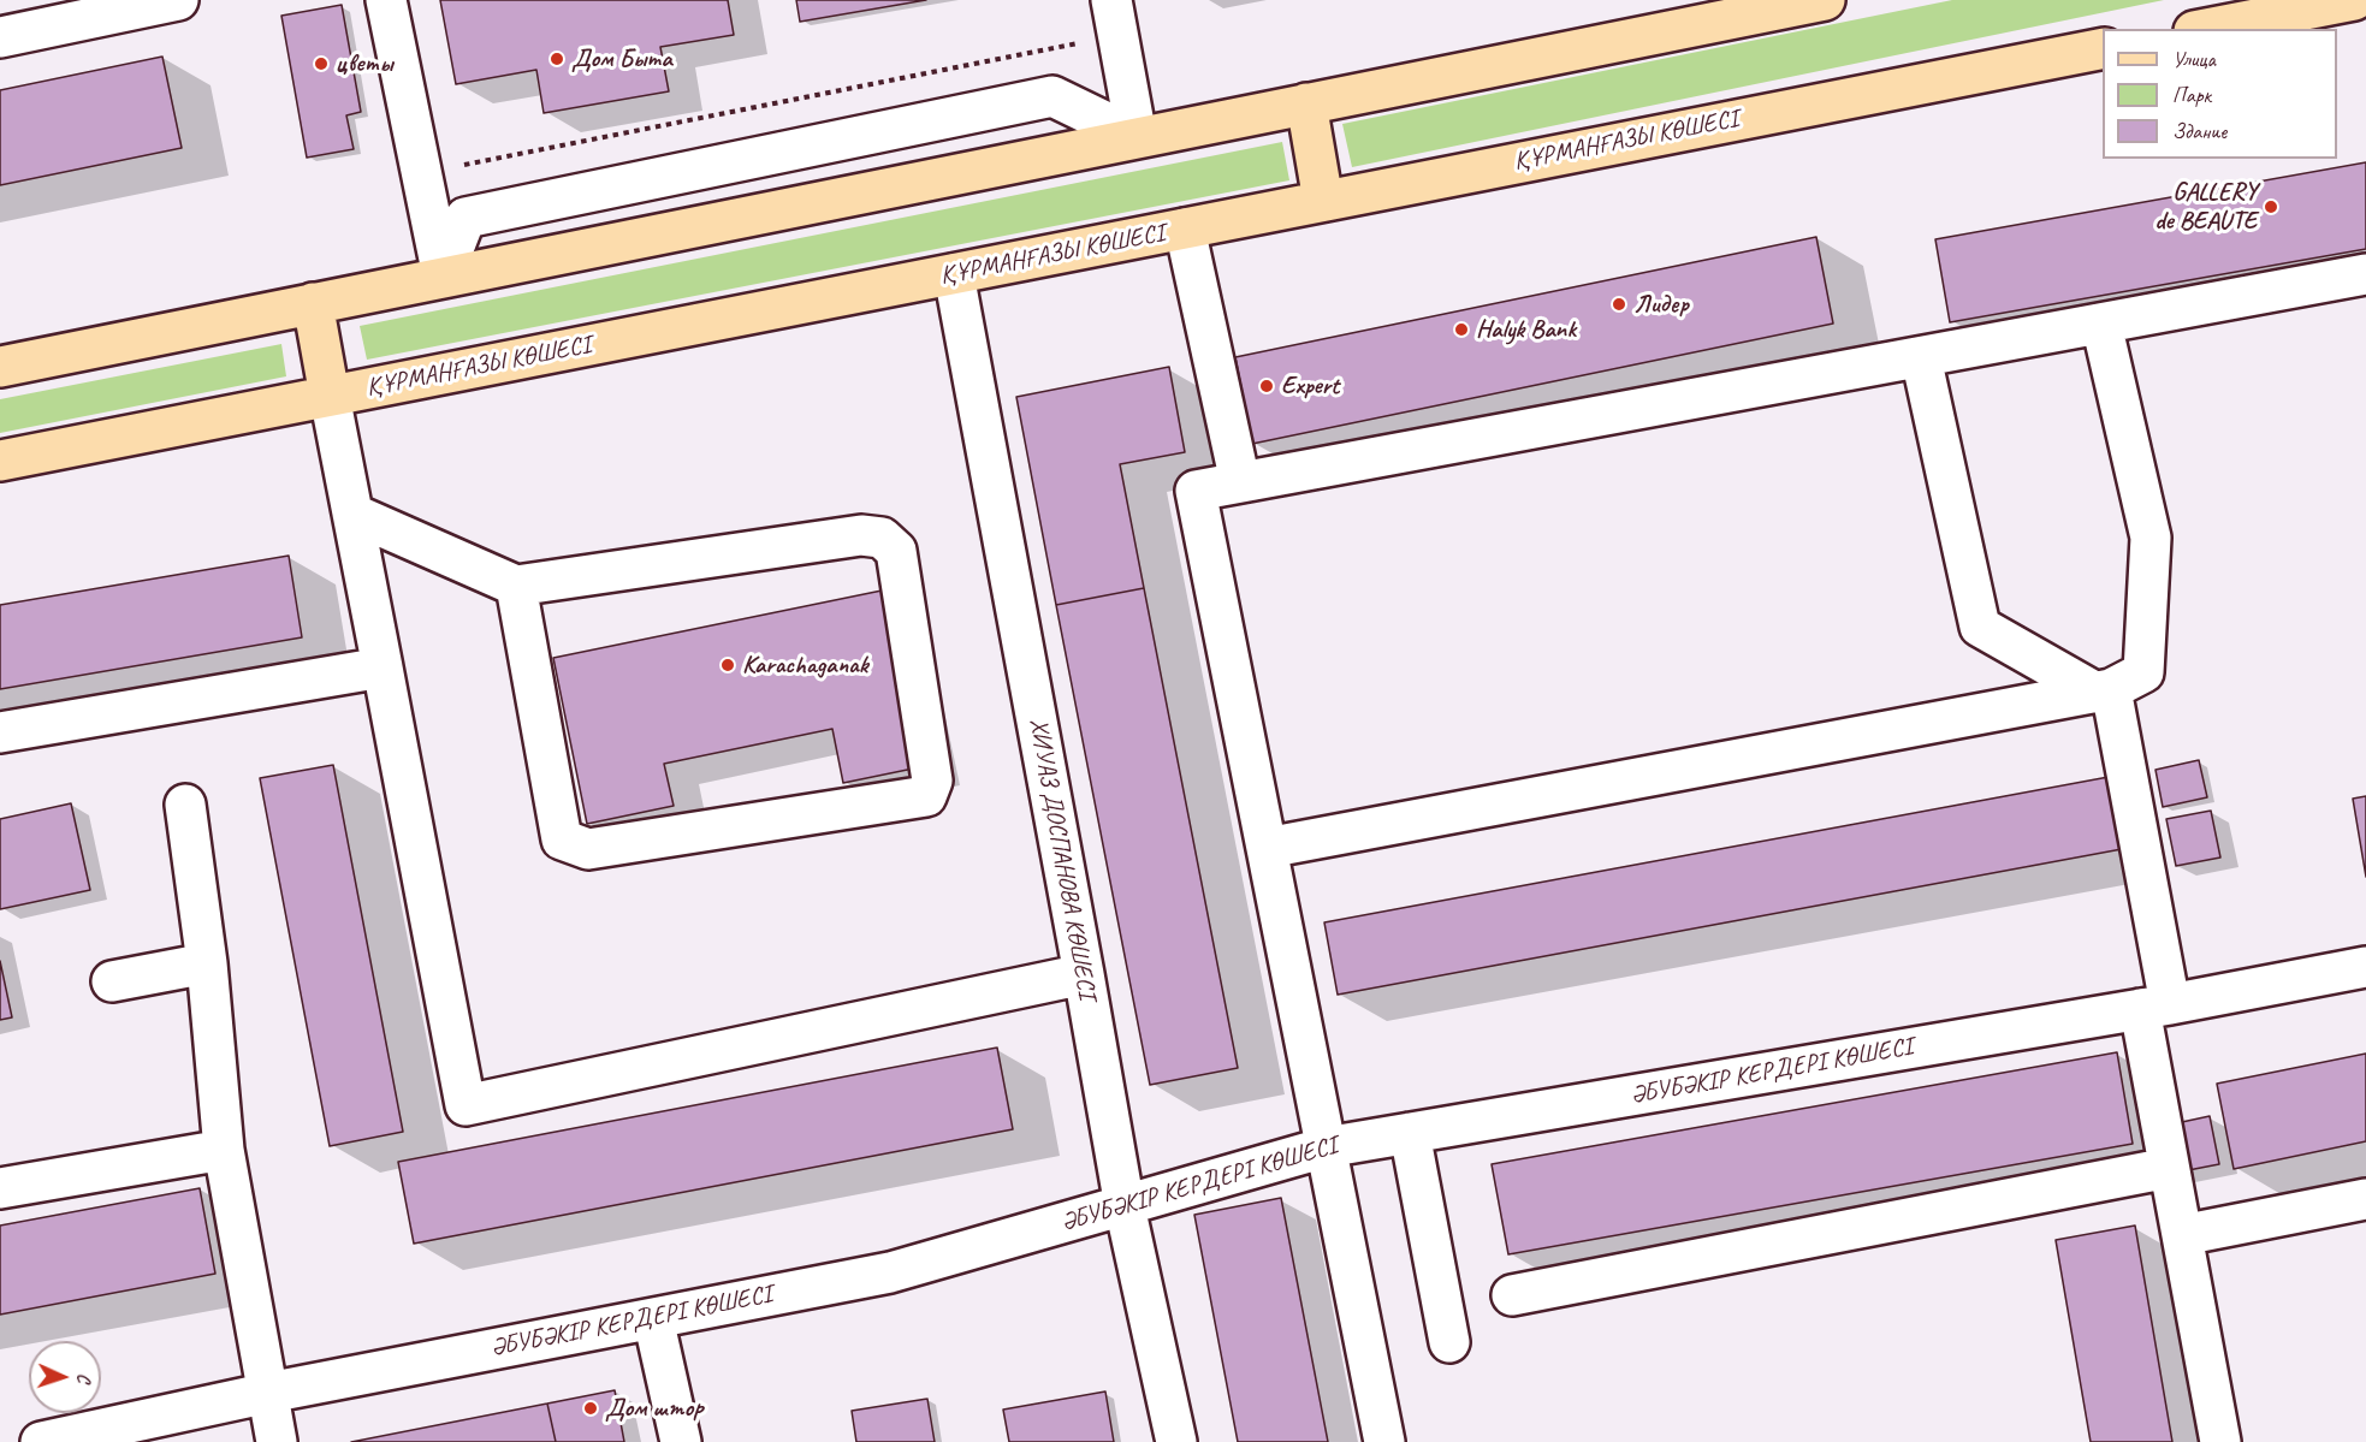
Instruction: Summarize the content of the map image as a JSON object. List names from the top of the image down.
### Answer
{
  "streets": {
    "main road": ["ҚҰРМАНҒАЗЫ КӨШЕСІ"],
    "street": ["ХИУАЗ ДОСПАНОВА КӨШЕСІ", "ӘБУБӘКІР КЕРДЕРІ КӨШЕСІ"]
  },
  "crossings": [
    ["ҚҰРМАНҒАЗЫ КӨШЕСІ", "ХИУАЗ ДОСПАНОВА КӨШЕСІ"],
    ["ХИУАЗ ДОСПАНОВА КӨШЕСІ", "ӘБУБӘКІР КЕРДЕРІ КӨШЕСІ"]
  ],
  "places": [
    "Дом Быта",
    "цветы",
    "GALLERY de BEAUTE",
    "Лидер",
    "Halyk Bank",
    "Expert",
    "Karachaganak",
    "Дом штор"
  ],
  "legend": ["Улица", "Парк", "Здание"],
  "north": "right"
}
